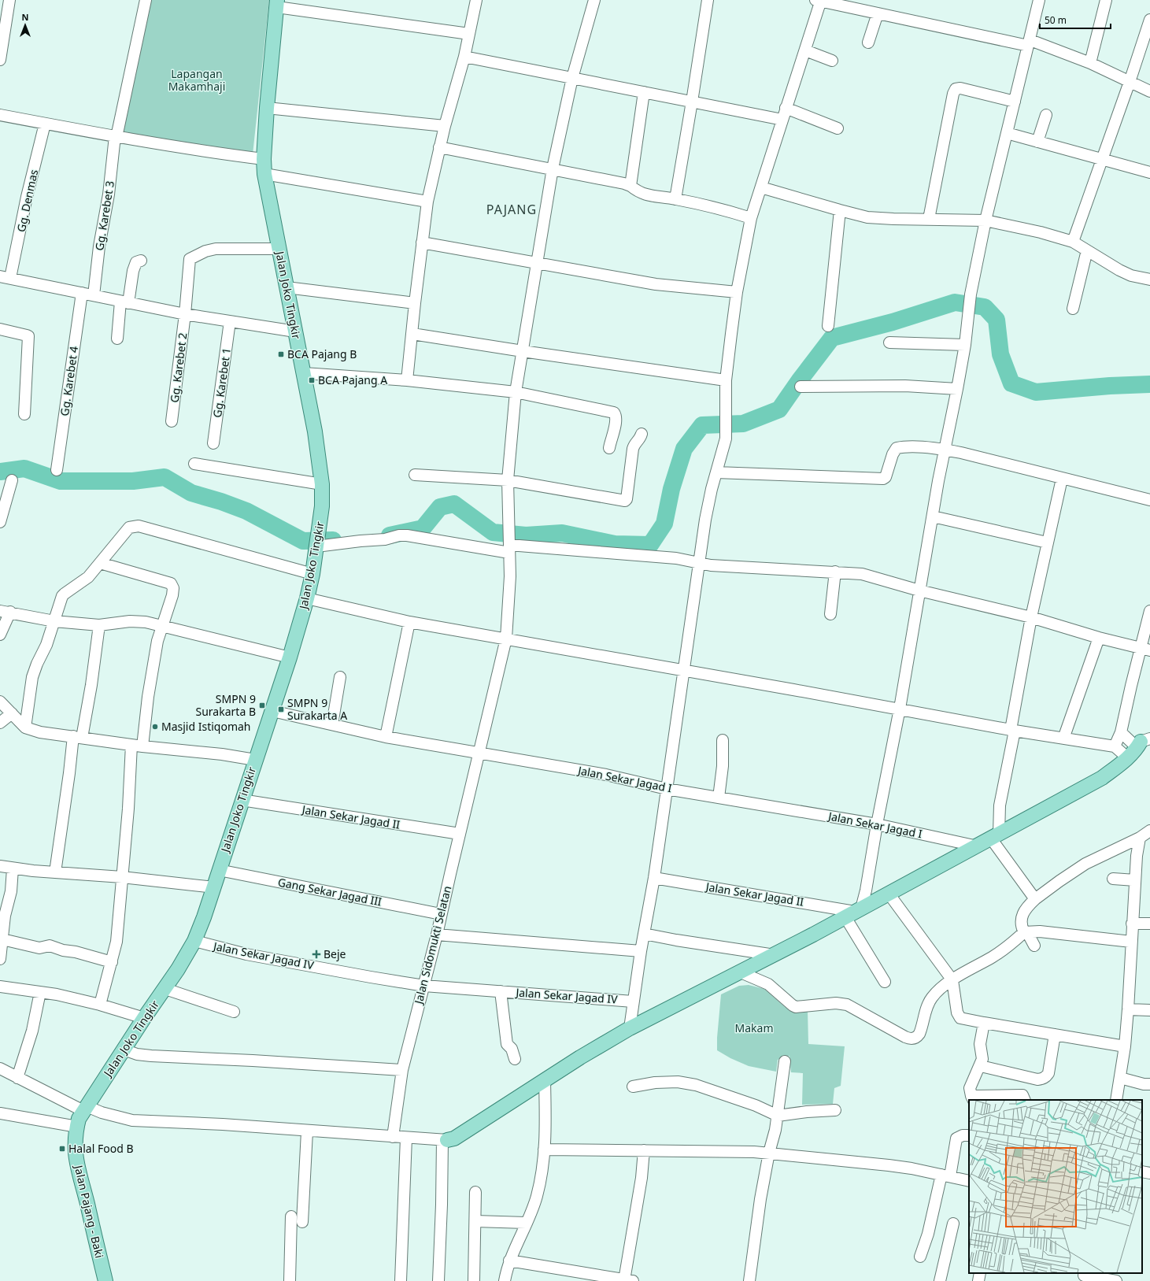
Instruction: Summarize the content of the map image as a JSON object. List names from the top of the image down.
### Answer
{
  "streets": {
    "main road": ["Jalan Joko Tingkir", "Jalan Pajang - Baki"],
    "street": [
      "Gg. Denmas",
      "Gg. Karebet 3",
      "Gg. Karebet 2",
      "Gg. Karebet 4",
      "Gg. Karebet 1",
      "Jalan Sekar Jagad I",
      "Jalan Sekar Jagad II",
      "Gang Sekar Jagad III",
      "Jalan Sidomukti Selatan",
      "Jalan Sekar Jagad IV"
    ]
  },
  "crossings": [
    ["Jalan Joko Tingkir", "Gg. Karebet 2"],
    ["Jalan Joko Tingkir", "Jalan Sekar Jagad I"],
    ["Jalan Joko Tingkir", "Jalan Sekar Jagad II"],
    ["Jalan Joko Tingkir", "Gang Sekar Jagad III"],
    ["Jalan Joko Tingkir", "Jalan Sekar Jagad IV"],
    ["Jalan Joko Tingkir", "Jalan Pajang - Baki"],
    ["Jalan Sekar Jagad I", "Jalan Sidomukti Selatan"],
    ["Jalan Sekar Jagad II", "Jalan Sidomukti Selatan"],
    ["Gang Sekar Jagad III", "Jalan Sidomukti Selatan"],
    ["Jalan Sidomukti Selatan", "Jalan Sekar Jagad IV"]
  ],
  "districts": ["PAJANG"],
  "parks": ["Lapangan Makamhaji", "Makam"],
  "places": {
    "transit": [
      "BCA Pajang B",
      "BCA Pajang A",
      "SMPN 9 Surakarta B",
      "SMPN 9 Surakarta A",
      "Halal Food B"
    ],
    "other": ["Masjid Istiqomah"],
    "health": ["Beje"]
  },
  "scale_bar": "50 m",
  "north": "top"
}
